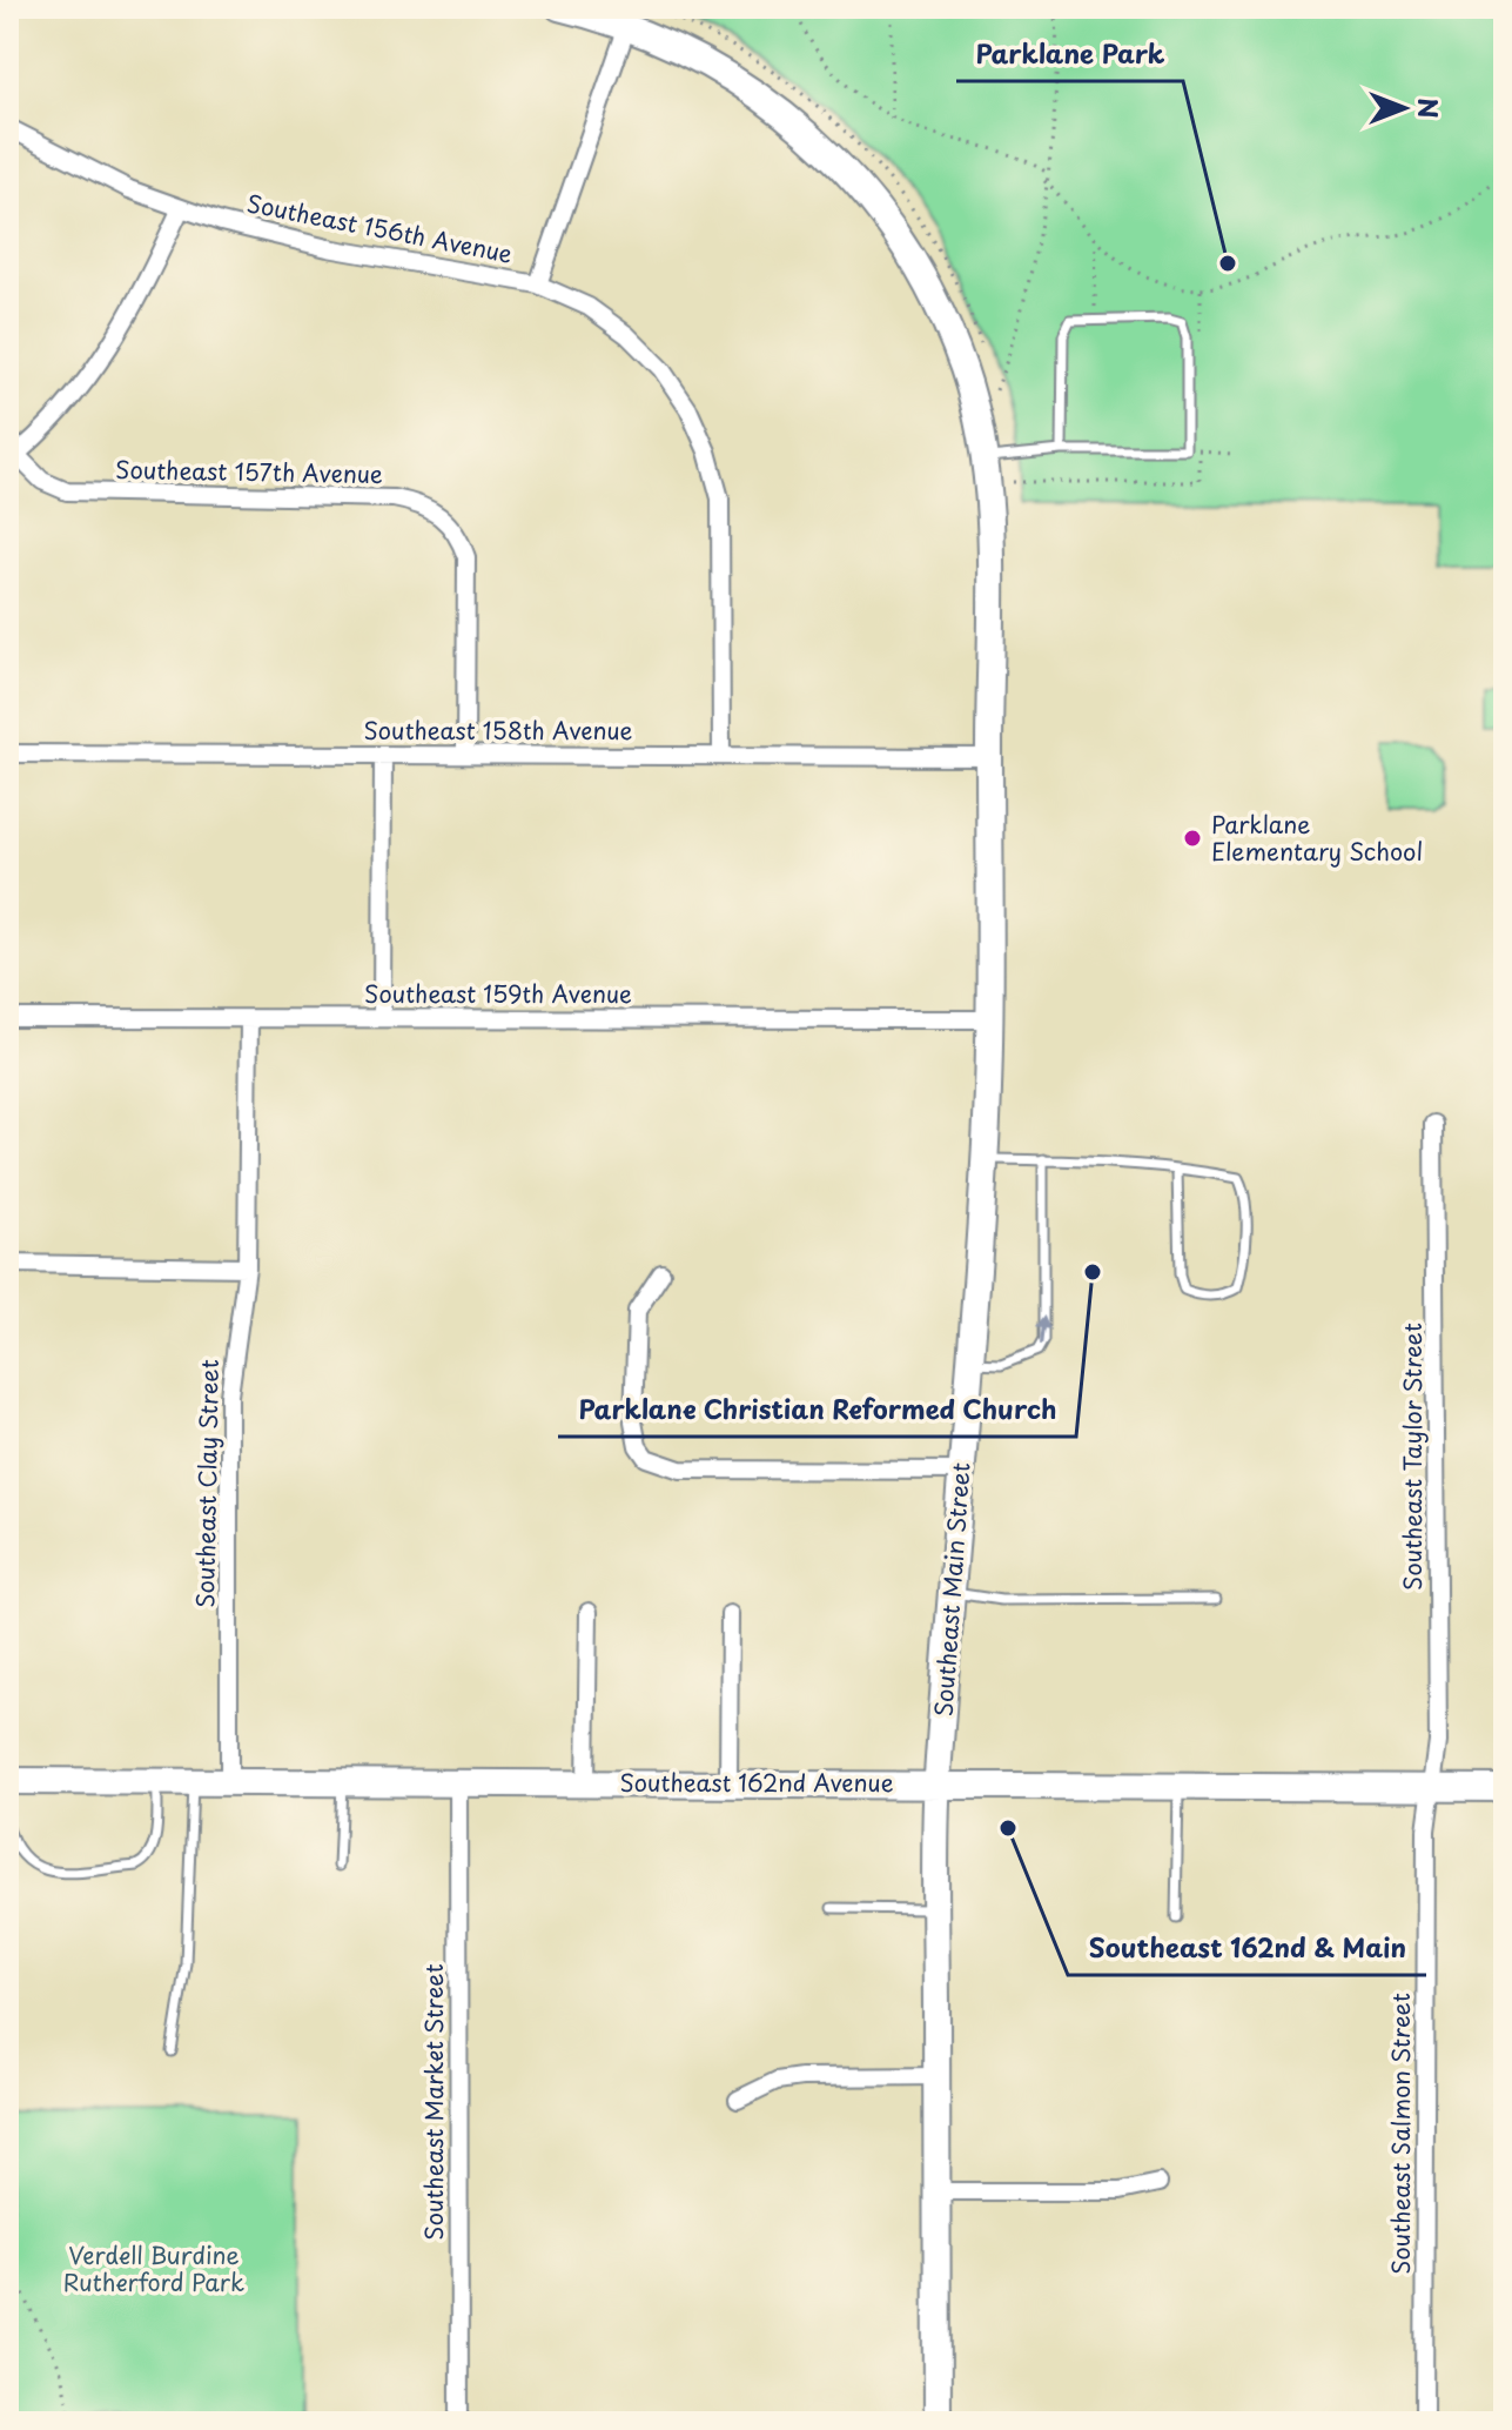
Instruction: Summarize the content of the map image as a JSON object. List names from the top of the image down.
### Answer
{
  "streets": {
    "street": [
      "Southeast 156th Avenue",
      "Southeast 157th Avenue",
      "Southeast 158th Avenue",
      "Southeast 159th Avenue",
      "Southeast Taylor Street",
      "Southeast Clay Street",
      "Southeast Main Street",
      "Southeast 162nd Avenue",
      "Southeast Market Street",
      "Southeast Salmon Street"
    ]
  },
  "crossings": [
    ["Southeast 156th Avenue", "Southeast 158th Avenue"],
    ["Southeast 157th Avenue", "Southeast 158th Avenue"],
    ["Southeast 158th Avenue", "Southeast Main Street"],
    ["Southeast 159th Avenue", "Southeast Clay Street"],
    ["Southeast 159th Avenue", "Southeast Main Street"],
    ["Southeast Taylor Street", "Southeast 162nd Avenue"],
    ["Southeast Taylor Street", "Southeast Salmon Street"],
    ["Southeast Clay Street", "Southeast 162nd Avenue"],
    ["Southeast Main Street", "Southeast 162nd Avenue"],
    ["Southeast 162nd Avenue", "Southeast Market Street"],
    ["Southeast 162nd Avenue", "Southeast Salmon Street"]
  ],
  "parks": ["Verdell Burdine Rutherford Park"],
  "places": [
    "Parklane Park",
    "Parklane Elementary School",
    "Parklane Christian Reformed Church",
    "Southeast 162nd & Main"
  ],
  "north": "right"
}
